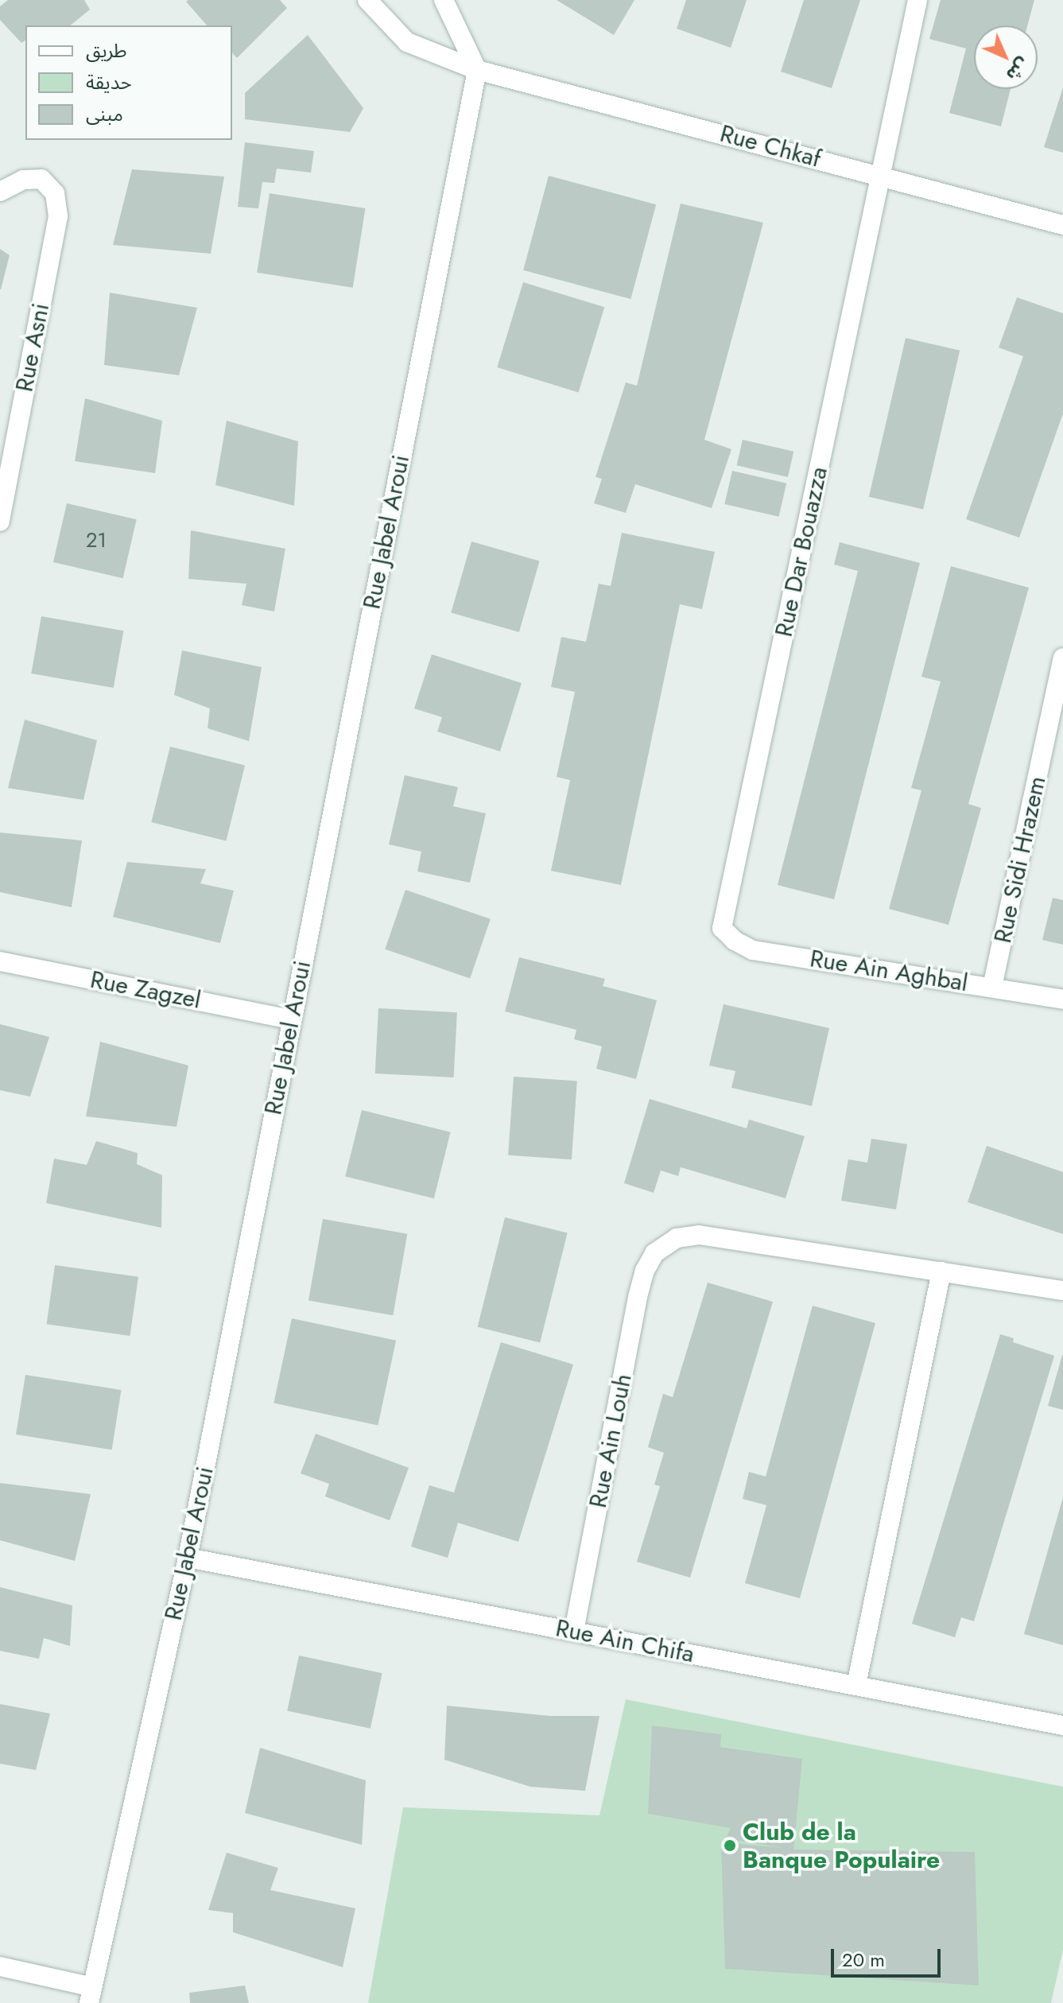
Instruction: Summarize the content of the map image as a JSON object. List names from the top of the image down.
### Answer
{
  "streets": {
    "street": [
      "Rue Chkaf",
      "Rue Asni",
      "Rue Jabel Aroui",
      "Rue Dar Bouazza",
      "Rue Sidi Hrazem",
      "Rue Ain Aghbal",
      "Rue Zagzel",
      "Rue Ain Louh",
      "Rue Ain Chifa"
    ]
  },
  "crossings": [
    ["Rue Chkaf", "Rue Jabel Aroui"],
    ["Rue Chkaf", "Rue Dar Bouazza"],
    ["Rue Jabel Aroui", "Rue Zagzel"],
    ["Rue Jabel Aroui", "Rue Ain Chifa"],
    ["Rue Dar Bouazza", "Rue Ain Aghbal"],
    ["Rue Sidi Hrazem", "Rue Ain Aghbal"],
    ["Rue Ain Louh", "Rue Ain Chifa"]
  ],
  "places": ["Club de la Banque Populaire"],
  "house_numbers": ["21"],
  "legend": ["طريق", "حديقة", "مبنى"],
  "scale_bar": "20 m",
  "north": "bottom right"
}
